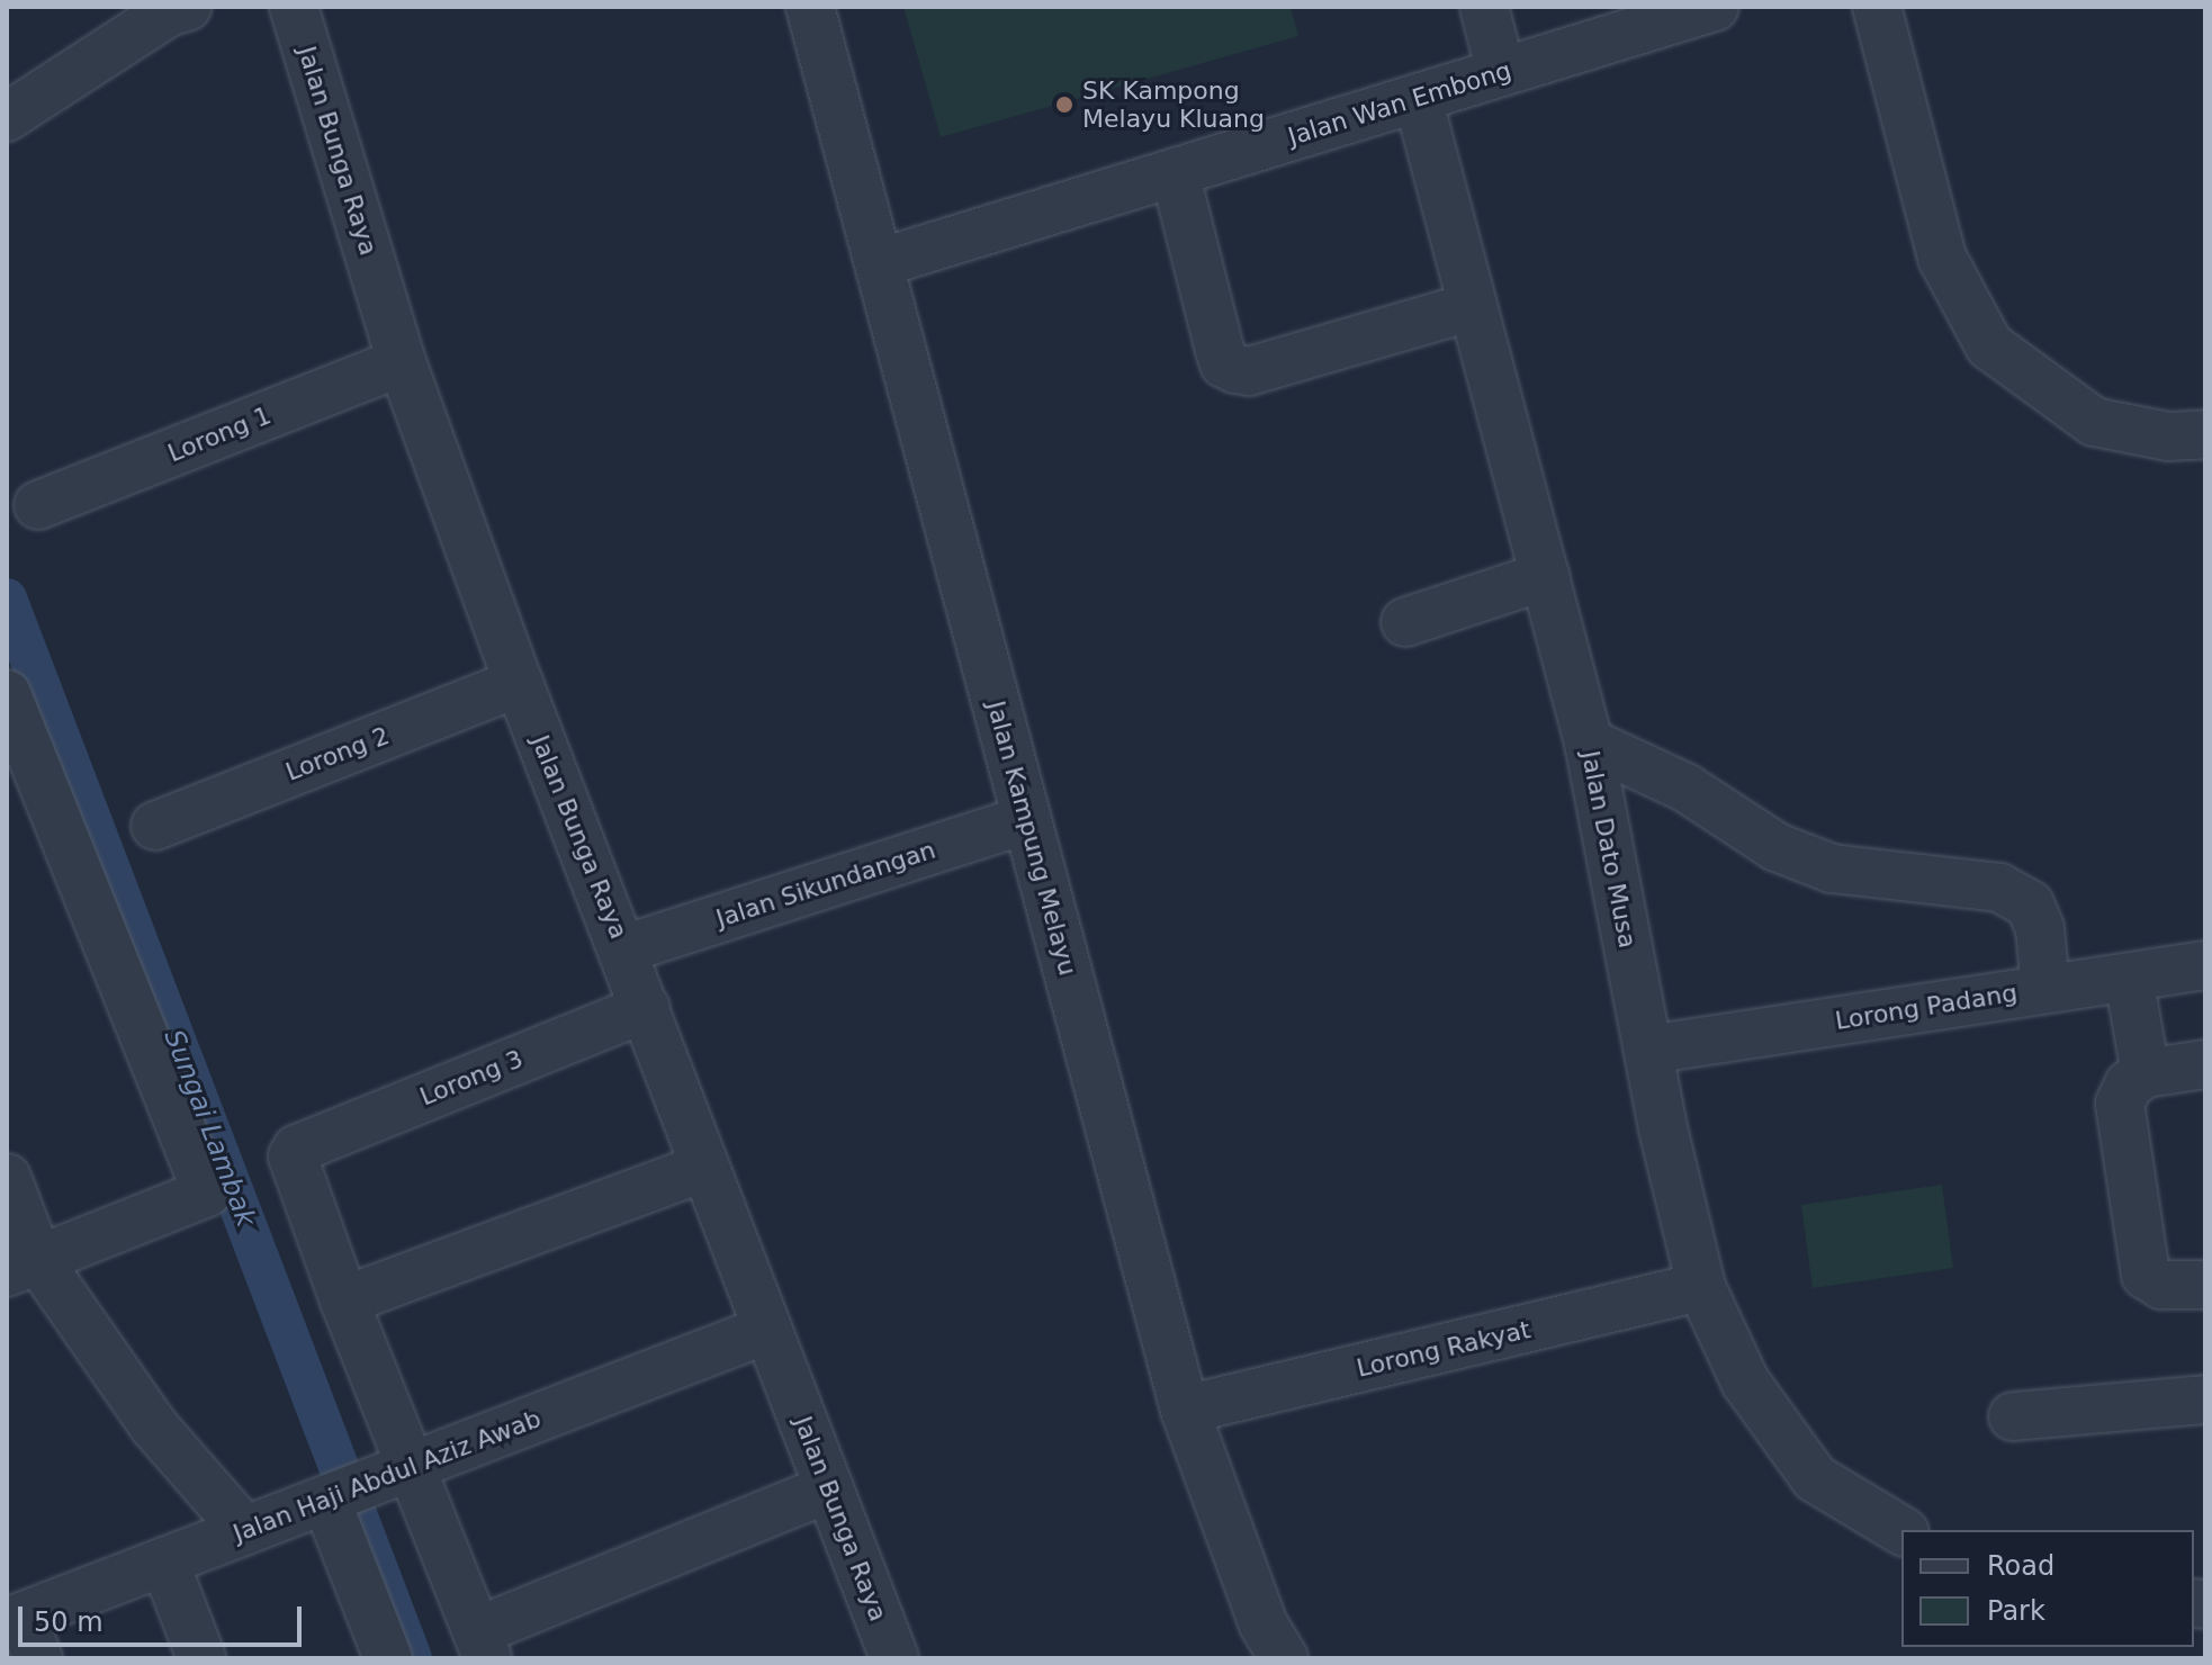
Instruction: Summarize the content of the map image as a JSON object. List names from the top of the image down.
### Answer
{
  "streets": {
    "street": [
      "Jalan Wan Embong",
      "Jalan Bunga Raya",
      "Lorong 1",
      "Lorong 2",
      "Jalan Kampung Melayu",
      "Jalan Dato Musa",
      "Jalan Sikundangan",
      "Lorong Padang",
      "Lorong 3",
      "Lorong Rakyat",
      "Jalan Haji Abdul Aziz Awab"
    ]
  },
  "crossings": [
    ["Jalan Wan Embong", "Jalan Kampung Melayu"],
    ["Jalan Wan Embong", "Jalan Dato Musa"],
    ["Jalan Bunga Raya", "Lorong 1"],
    ["Jalan Bunga Raya", "Lorong 2"],
    ["Jalan Bunga Raya", "Jalan Sikundangan"],
    ["Jalan Bunga Raya", "Lorong 3"],
    ["Jalan Bunga Raya", "Jalan Haji Abdul Aziz Awab"],
    ["Jalan Kampung Melayu", "Jalan Sikundangan"],
    ["Jalan Kampung Melayu", "Lorong Rakyat"],
    ["Jalan Dato Musa", "Lorong Padang"],
    ["Jalan Dato Musa", "Lorong Rakyat"]
  ],
  "water": ["Sungai Lambak"],
  "places": ["SK Kampong Melayu Kluang"],
  "legend": ["Road", "Park"],
  "scale_bar": "50 m"
}
